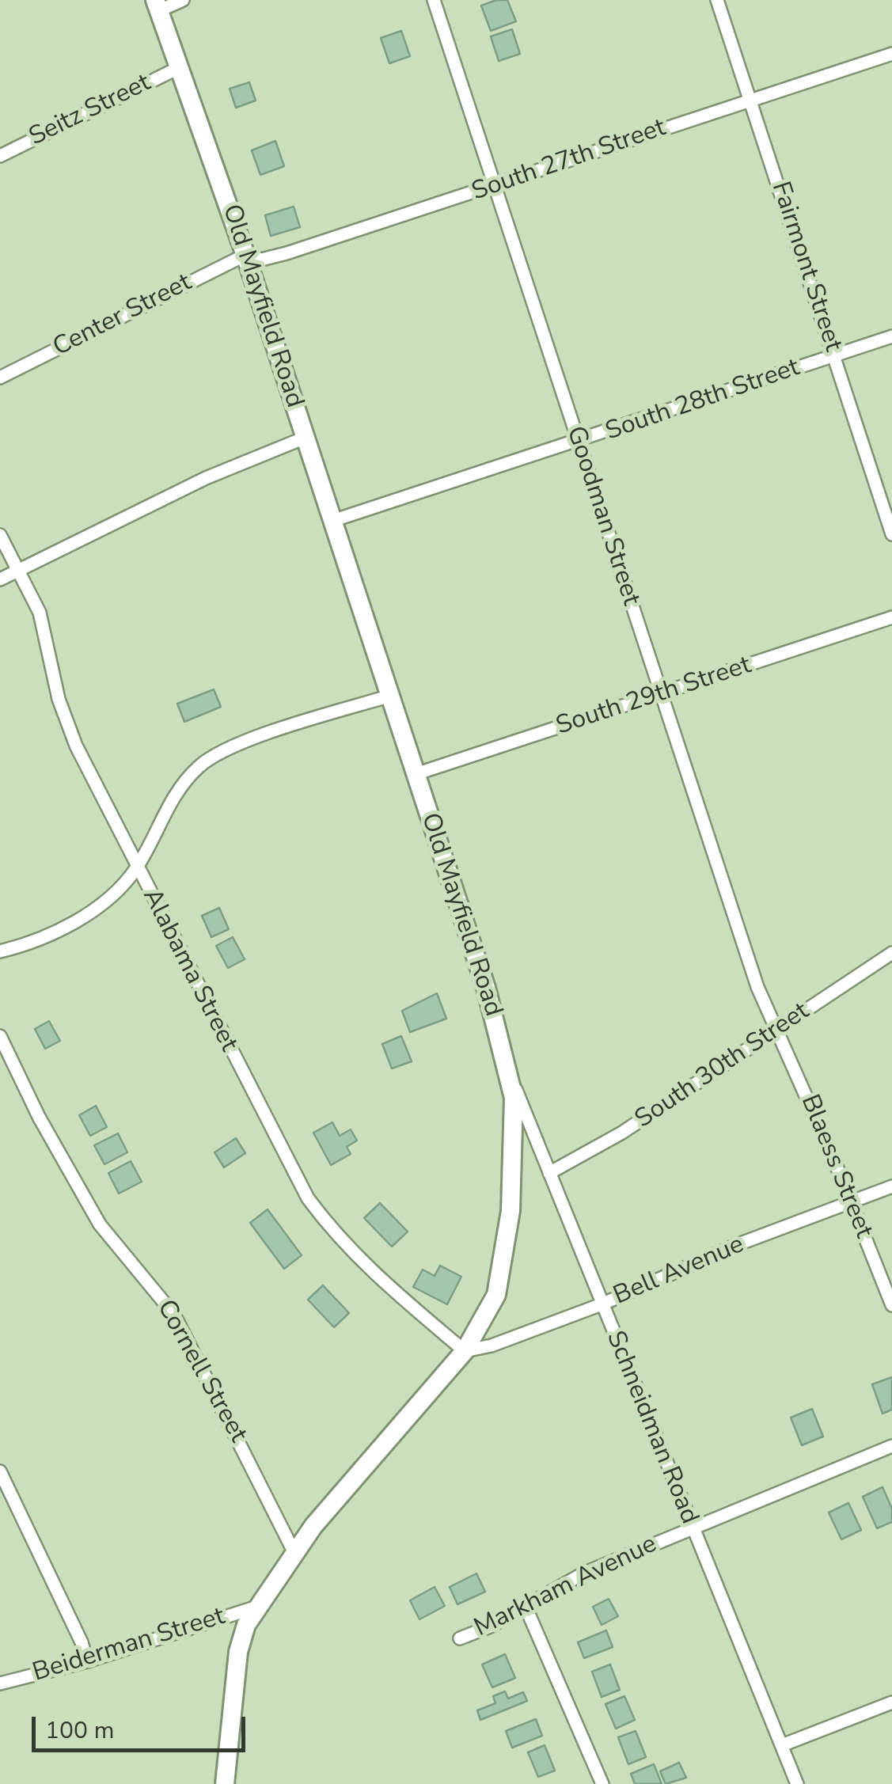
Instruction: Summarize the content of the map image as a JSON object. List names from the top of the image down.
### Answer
{
  "streets": {
    "main road": ["Old Mayfield Road"],
    "street": [
      "Seitz Street",
      "South 27th Street",
      "Fairmont Street",
      "Center Street",
      "South 28th Street",
      "Goodman Street",
      "South 29th Street",
      "Alabama Street",
      "South 30th Street",
      "Blaess Street",
      "Bell Avenue",
      "Cornell Street",
      "Schneidman Road",
      "Markham Avenue",
      "Beiderman Street"
    ]
  },
  "crossings": [
    ["Seitz Street", "Old Mayfield Road"],
    ["South 27th Street", "Fairmont Street"],
    ["South 27th Street", "Old Mayfield Road"],
    ["South 27th Street", "Center Street"],
    ["South 27th Street", "Goodman Street"],
    ["Fairmont Street", "South 28th Street"],
    ["Old Mayfield Road", "Center Street"],
    ["Old Mayfield Road", "South 28th Street"],
    ["Old Mayfield Road", "South 29th Street"],
    ["Old Mayfield Road", "Alabama Street"],
    ["Old Mayfield Road", "Bell Avenue"],
    ["Old Mayfield Road", "Cornell Street"],
    ["Old Mayfield Road", "Schneidman Road"],
    ["Old Mayfield Road", "Beiderman Street"],
    ["South 28th Street", "Goodman Street"],
    ["Goodman Street", "South 29th Street"],
    ["Goodman Street", "South 30th Street"],
    ["Goodman Street", "Blaess Street"],
    ["Alabama Street", "Bell Avenue"],
    ["South 30th Street", "Blaess Street"],
    ["South 30th Street", "Schneidman Road"],
    ["Blaess Street", "Bell Avenue"],
    ["Bell Avenue", "Schneidman Road"],
    ["Schneidman Road", "Markham Avenue"]
  ],
  "scale_bar": "100 m"
}
